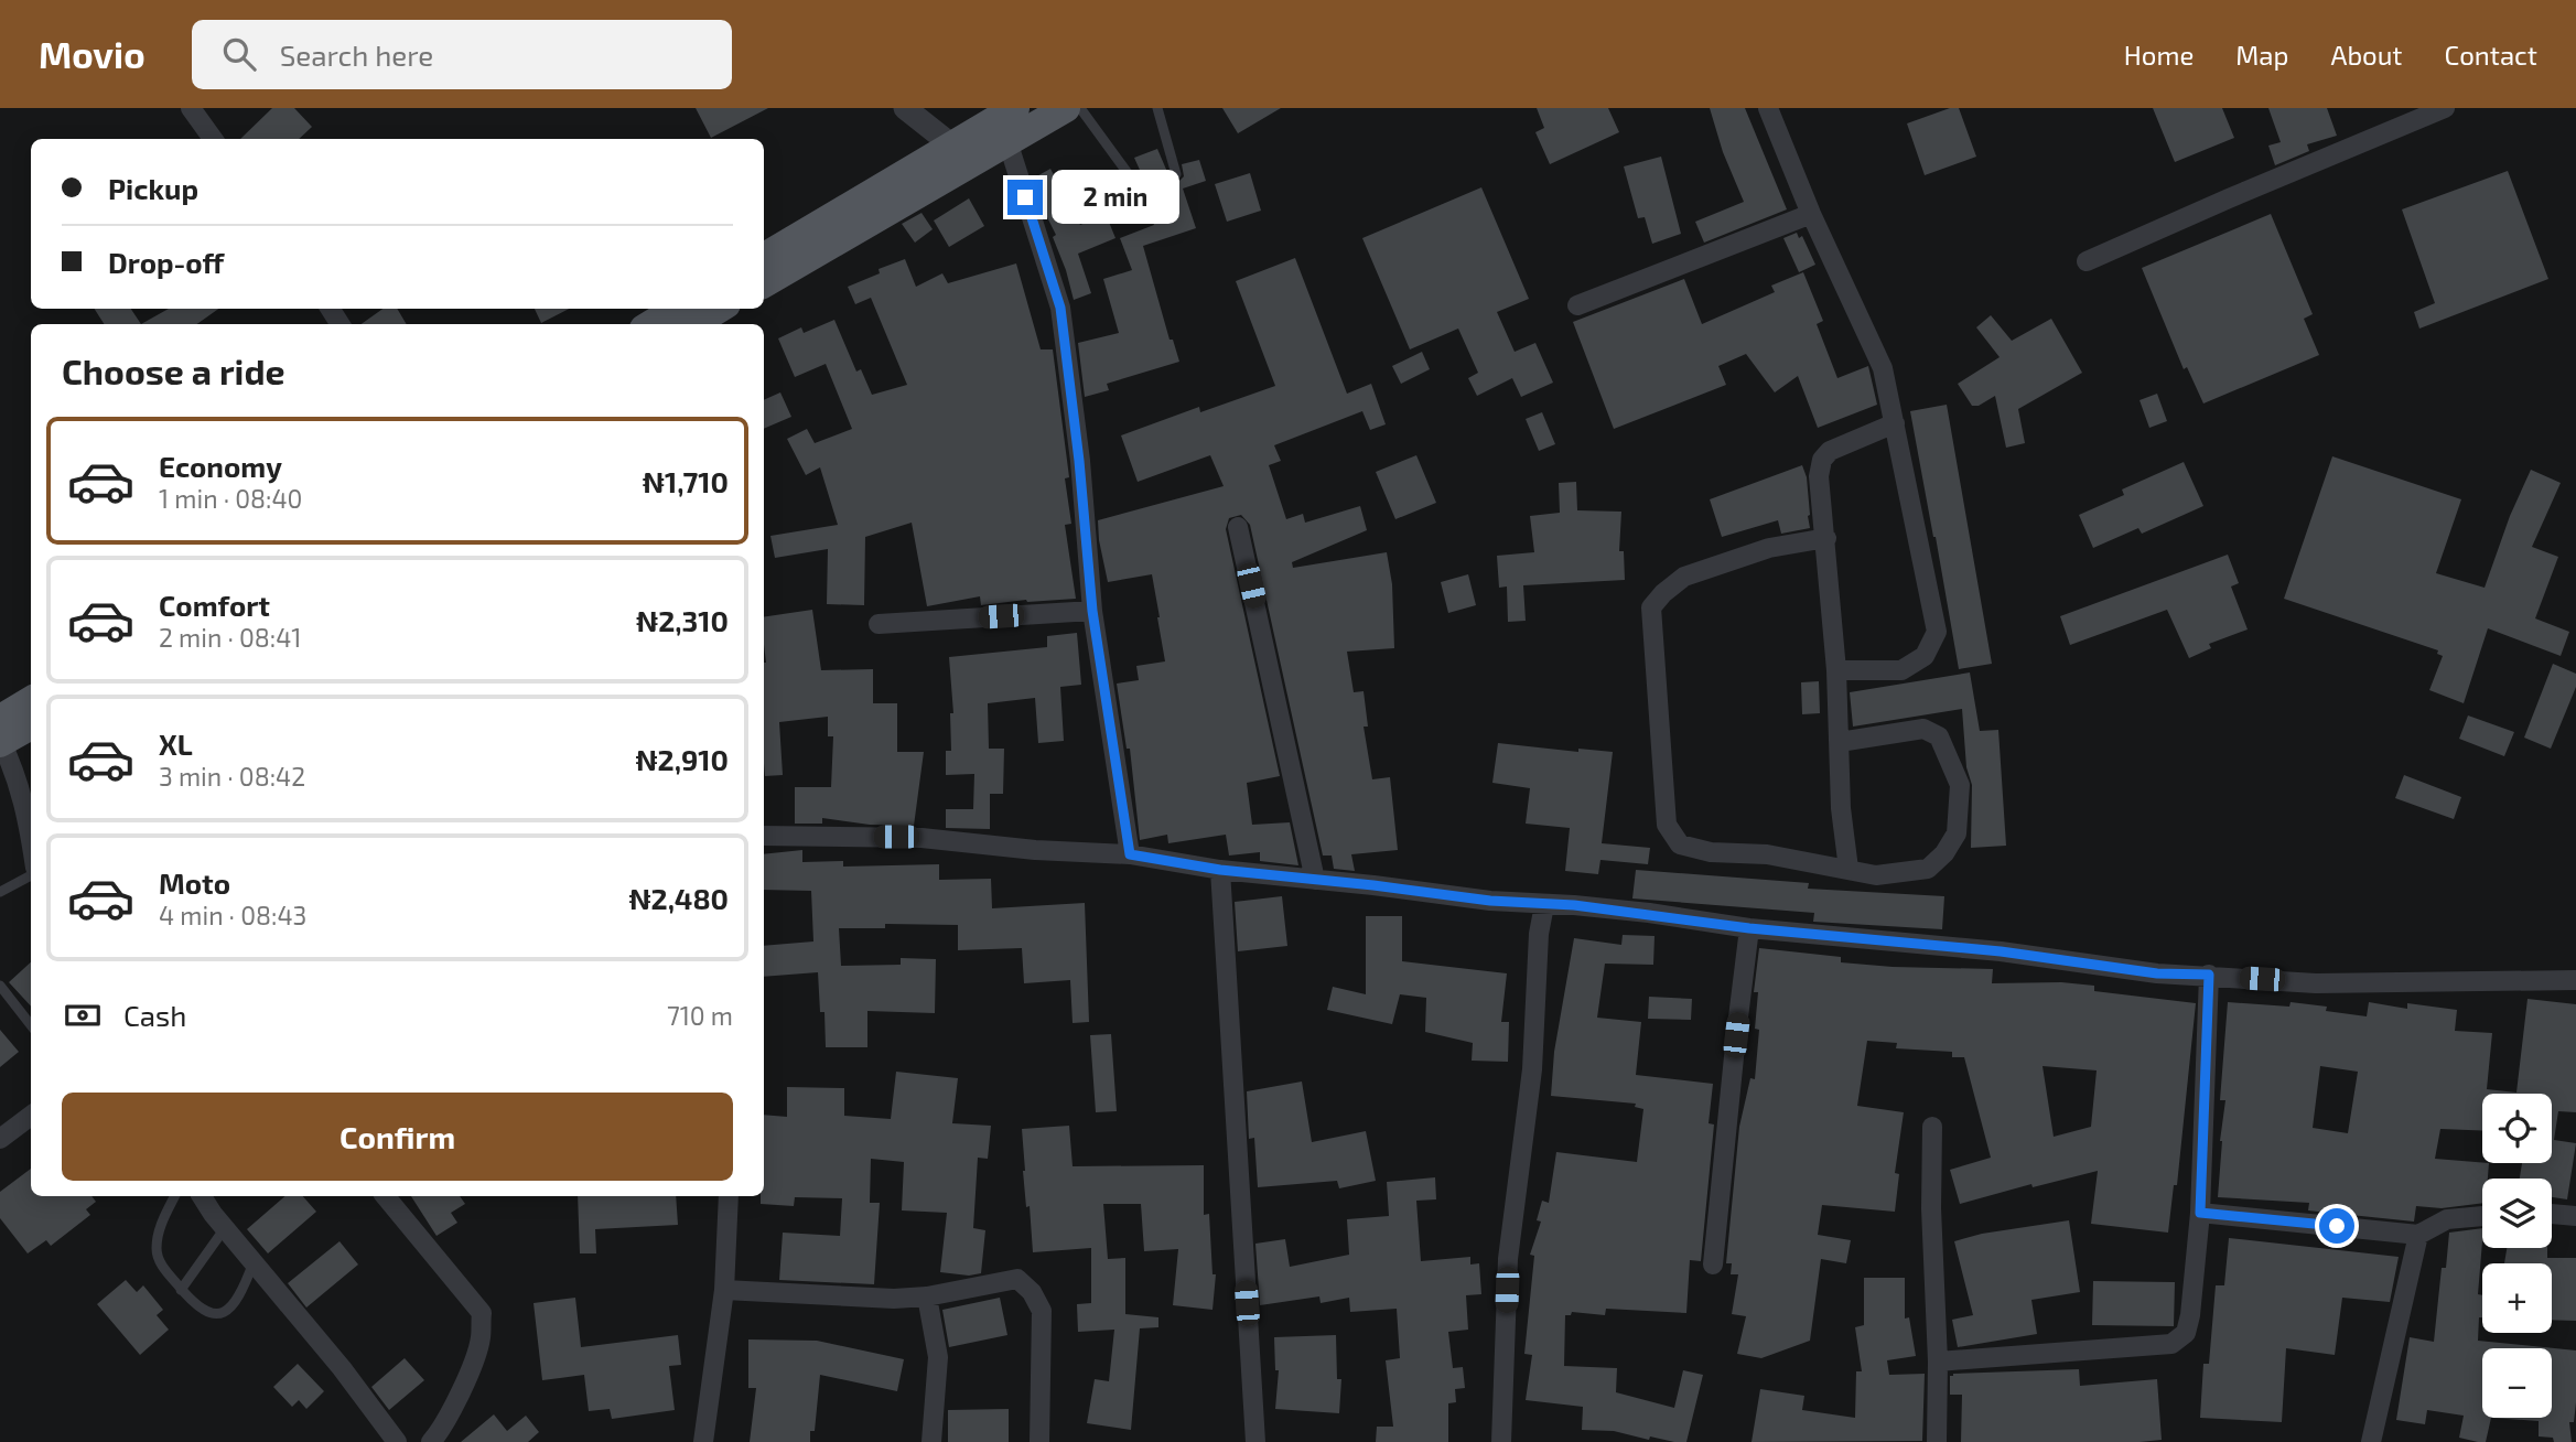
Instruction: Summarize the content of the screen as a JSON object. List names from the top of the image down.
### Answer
{
  "page": {
    "header": "Movio",
    "search": "Search here",
    "nav": [
      "Home",
      "Map",
      "About",
      "Contact"
    ],
    "banner": ["Pickup", "Drop-off"],
    "bubble": "2 min",
    "heading": "Choose a ride",
    "list": [
      {
        "name": "Economy",
        "note": "1 min · 08:40",
        "value": "₦1,710"
      },
      {
        "name": "Comfort",
        "note": "2 min · 08:41",
        "value": "₦2,310"
      },
      {
        "name": "XL",
        "note": "3 min · 08:42",
        "value": "₦2,910"
      },
      {
        "name": "Moto",
        "note": "4 min · 08:43",
        "value": "₦2,480"
      }
    ],
    "pay": ["Cash", "710 m"],
    "buttons": "Confirm",
    "map_buttons": ["+", "−"]
  }
}
